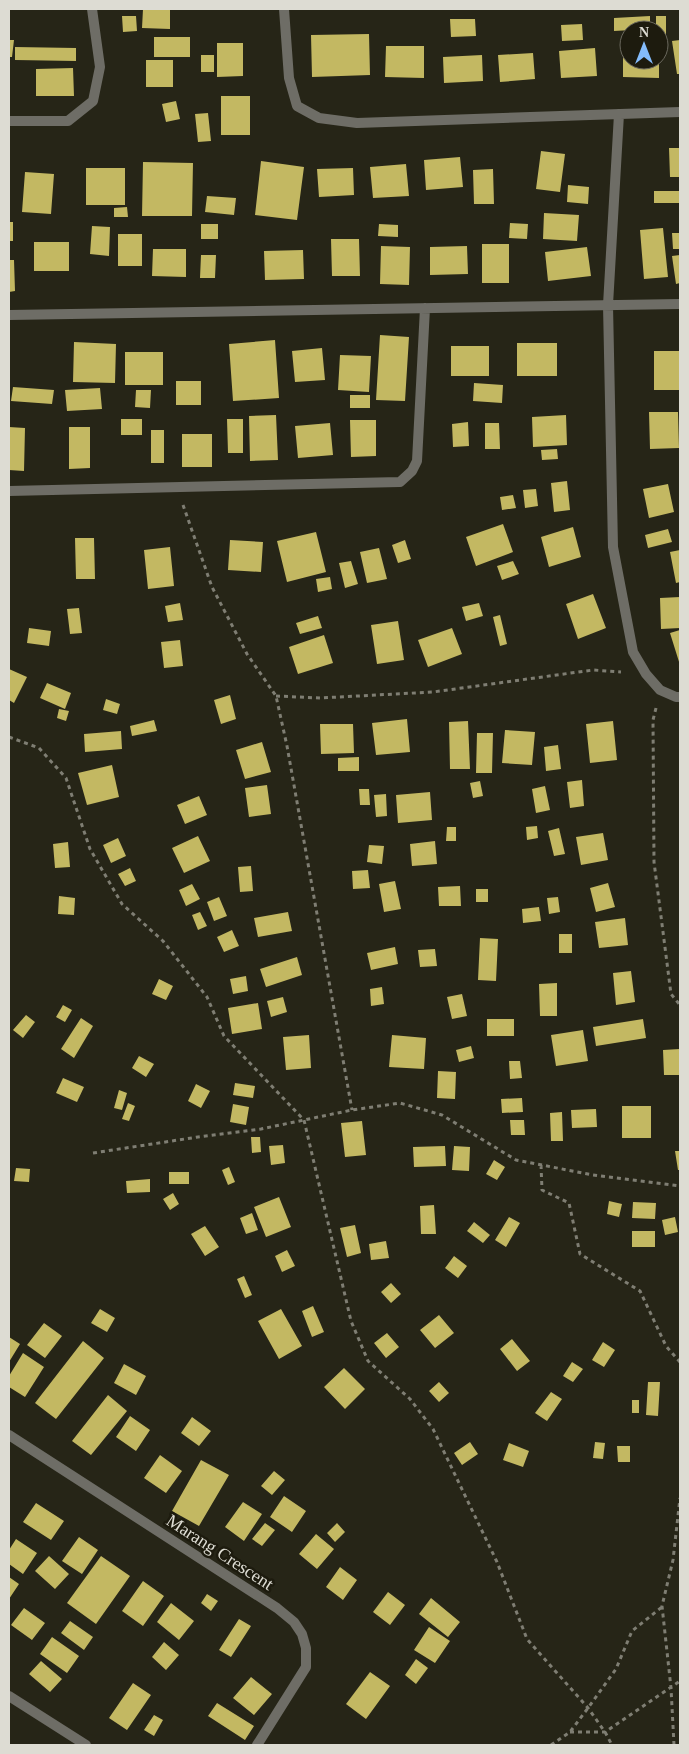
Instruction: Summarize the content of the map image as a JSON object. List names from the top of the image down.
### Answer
{
  "streets": {
    "street": ["Marang Crescent"]
  },
  "north": "top"
}
